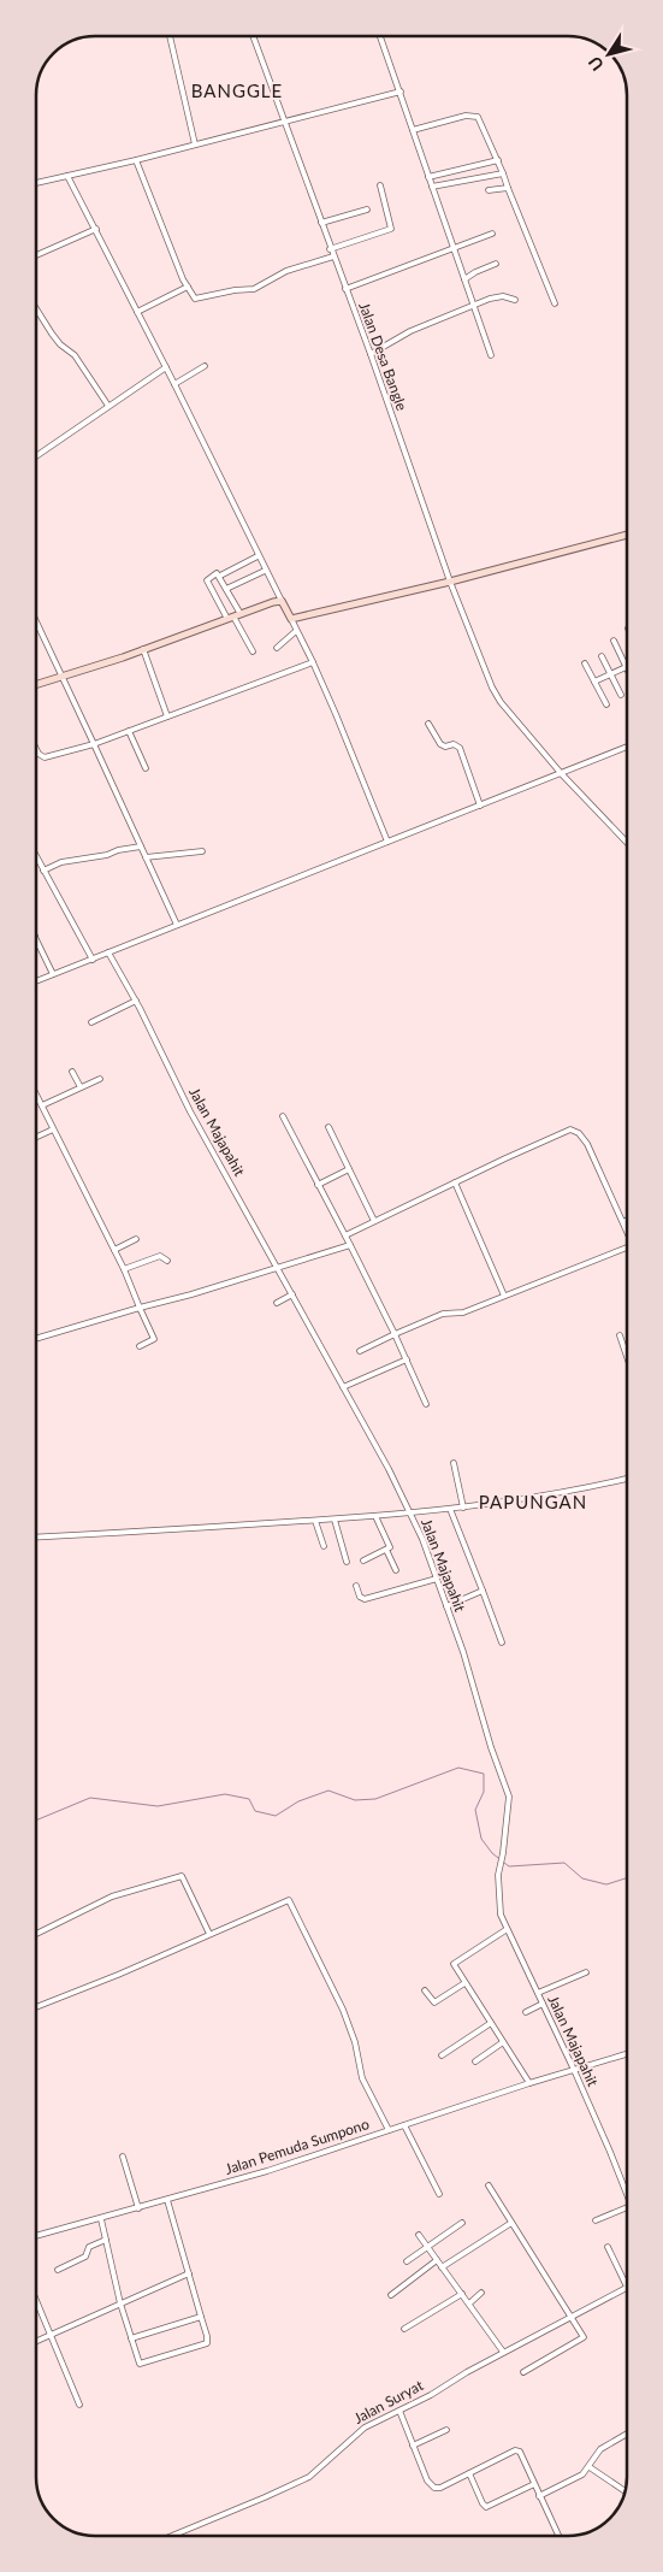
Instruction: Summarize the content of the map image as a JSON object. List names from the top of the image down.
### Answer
{
  "streets": {
    "street": [
      "Jalan Desa Bangle",
      "Jalan Majapahit",
      "Jalan Pemuda Sumpono",
      "Jalan Suryat"
    ]
  },
  "crossings": [
    ["Jalan Majapahit", "Jalan Pemuda Sumpono"]
  ],
  "districts": ["BANGGLE", "PAPUNGAN"],
  "north": "bottom left"
}
